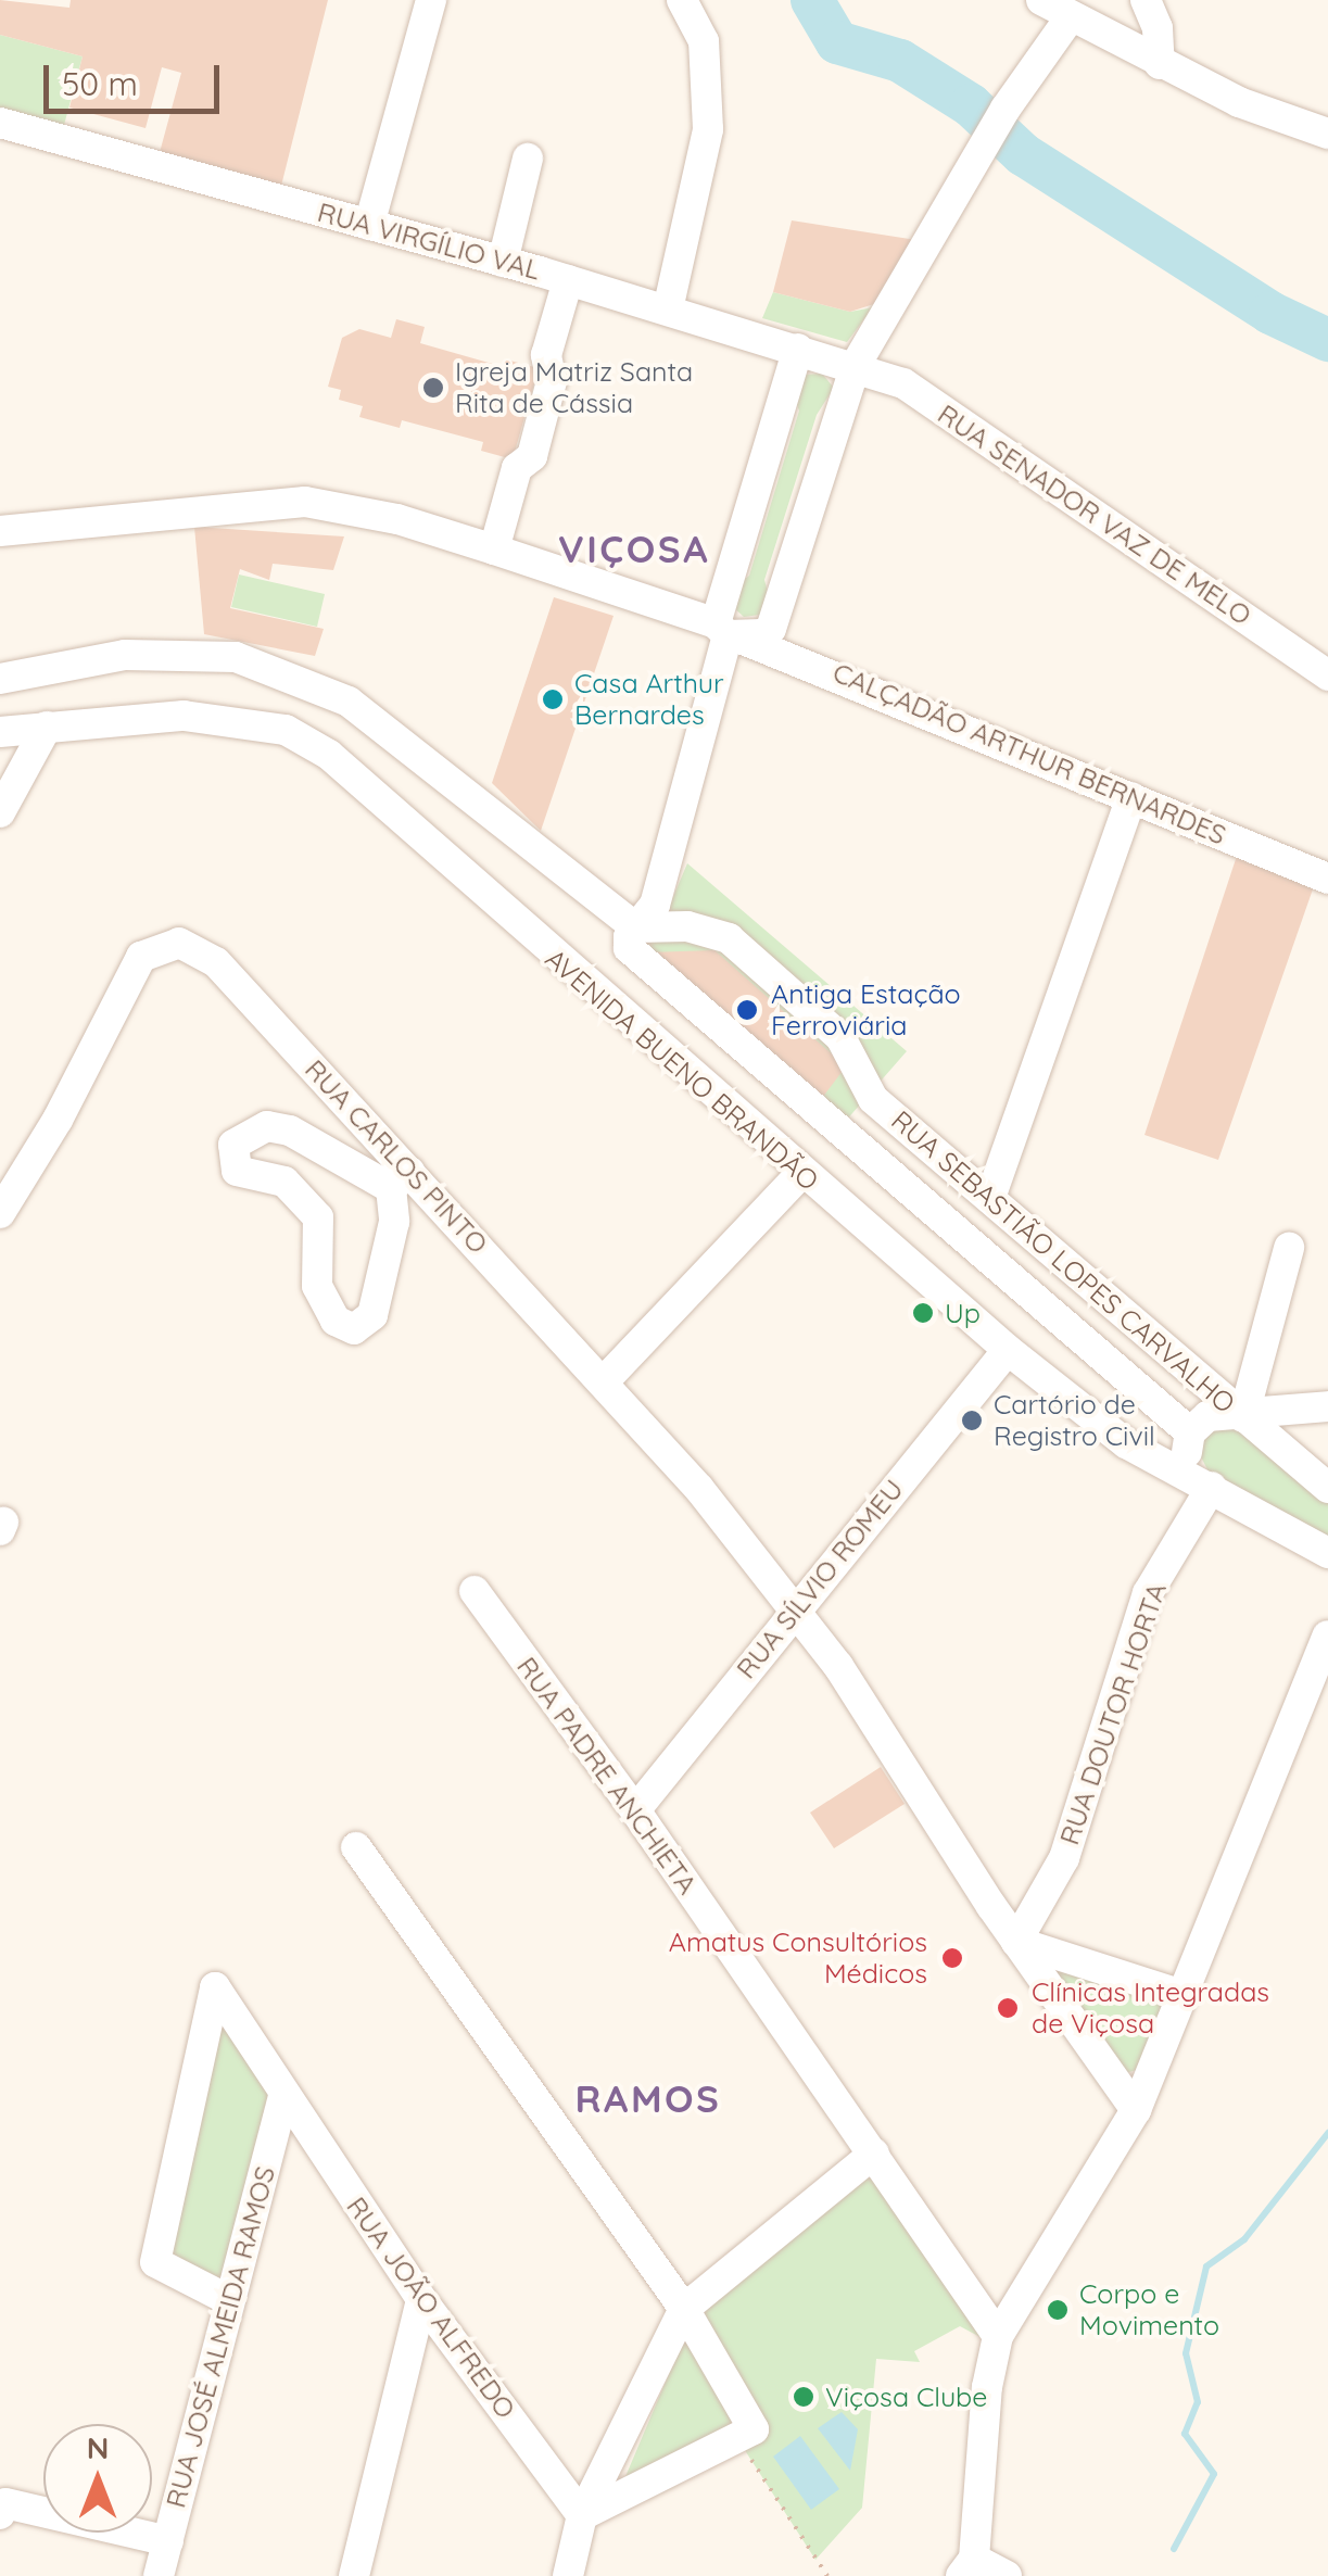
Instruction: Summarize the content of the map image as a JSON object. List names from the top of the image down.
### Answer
{
  "streets": {
    "street": [
      "RUA VIRGÍLIO VAL",
      "RUA SENADOR VAZ DE MELO",
      "CALÇADÃO ARTHUR BERNARDES",
      "AVENIDA BUENO BRANDÃO",
      "RUA CARLOS PINTO",
      "RUA SEBASTIÃO LOPES CARVALHO",
      "RUA SÍLVIO ROMEU",
      "RUA DOUTOR HORTA",
      "RUA PADRE ANCHIETA",
      "RUA JOÃO ALFREDO",
      "RUA JOSÉ ALMEIDA RAMOS"
    ]
  },
  "crossings": [
    ["RUA VIRGÍLIO VAL", "RUA SENADOR VAZ DE MELO"],
    ["AVENIDA BUENO BRANDÃO", "RUA SÍLVIO ROMEU"],
    ["AVENIDA BUENO BRANDÃO", "RUA DOUTOR HORTA"],
    ["RUA CARLOS PINTO", "RUA SÍLVIO ROMEU"],
    ["RUA CARLOS PINTO", "RUA DOUTOR HORTA"],
    ["RUA SÍLVIO ROMEU", "RUA PADRE ANCHIETA"],
    ["RUA JOÃO ALFREDO", "RUA JOSÉ ALMEIDA RAMOS"]
  ],
  "districts": ["VIÇOSA", "RAMOS"],
  "places": [
    "Igreja Matriz Santa Rita de Cássia",
    "Casa Arthur Bernardes",
    "Antiga Estação Ferroviária",
    "Up",
    "Cartório de Registro Civil",
    "Amatus Consultórios Médicos",
    "Clínicas Integradas de Viçosa",
    "Corpo e Movimento",
    "Viçosa Clube"
  ],
  "scale_bar": "50 m",
  "north": "top"
}
